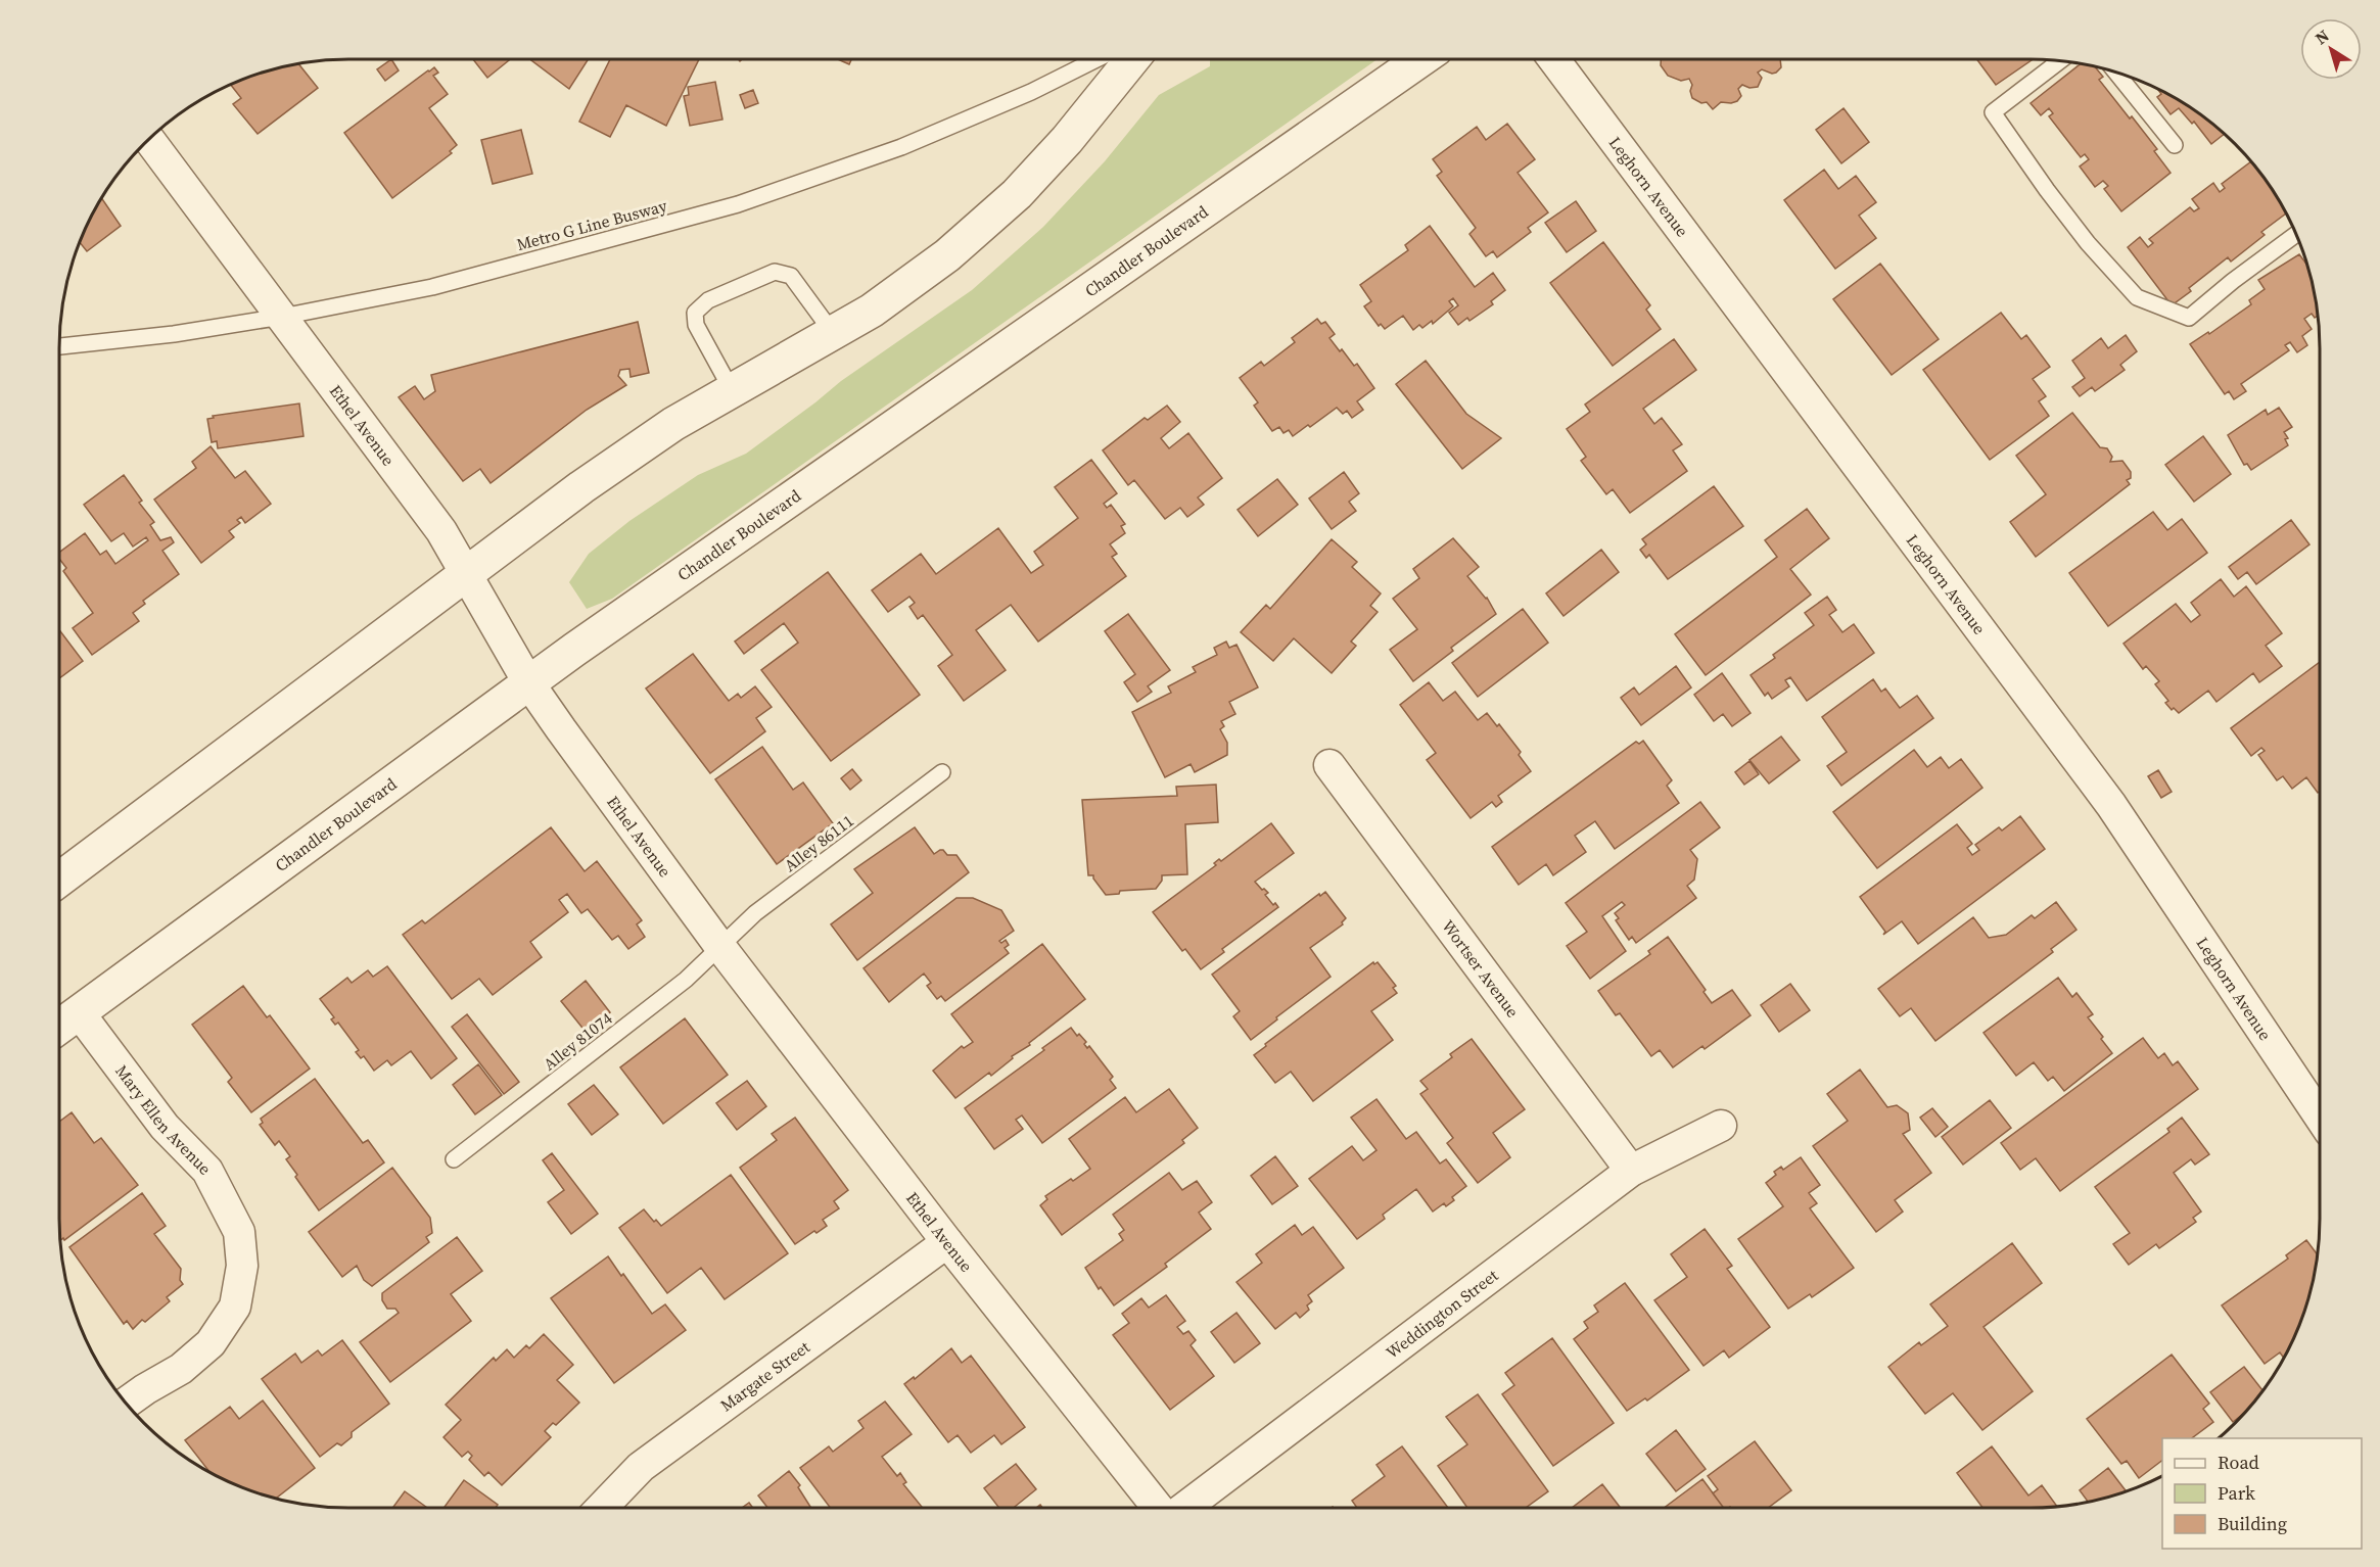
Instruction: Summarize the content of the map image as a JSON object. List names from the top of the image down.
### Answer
{
  "streets": {
    "street": [
      "Leghorn Avenue",
      "Chandler Boulevard",
      "Ethel Avenue",
      "Wortser Avenue",
      "Mary Ellen Avenue",
      "Weddington Street",
      "Margate Street"
    ],
    "lane": ["Metro G Line Busway", "Alley 86111", "Alley 81074"]
  },
  "crossings": [
    ["Metro G Line Busway", "Ethel Avenue"],
    ["Chandler Boulevard", "Ethel Avenue"],
    ["Chandler Boulevard", "Mary Ellen Avenue"],
    ["Ethel Avenue", "Alley 86111"],
    ["Ethel Avenue", "Alley 81074"],
    ["Ethel Avenue", "Margate Street"],
    ["Alley 86111", "Alley 81074"],
    ["Wortser Avenue", "Weddington Street"]
  ],
  "legend": ["Road", "Park", "Building"],
  "north": "top left"
}
